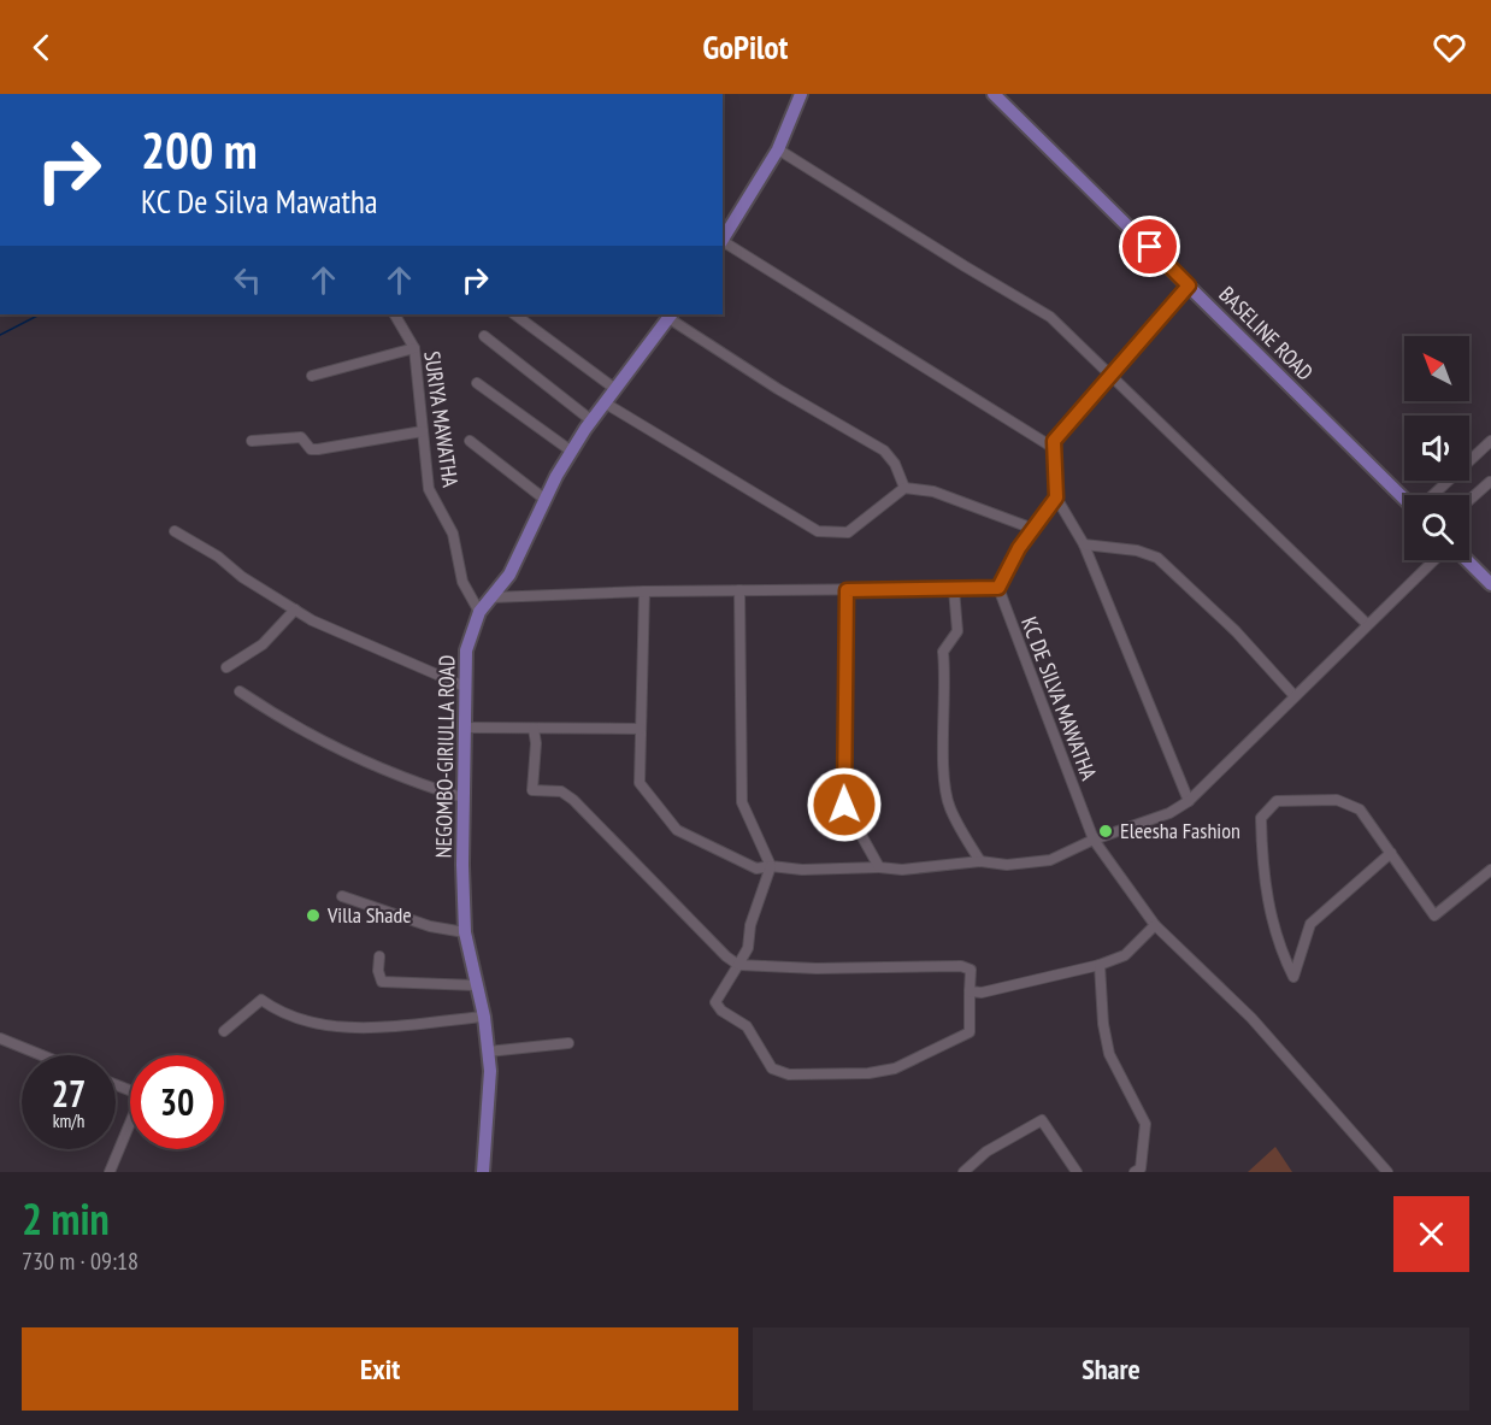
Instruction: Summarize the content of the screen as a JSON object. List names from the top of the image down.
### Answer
{
  "streets": {
    "main road": ["BASELINE ROAD", "NEGOMBO-GIRIULLA ROAD"],
    "street": ["SURIYA MAWATHA", "KC DE SILVA MAWATHA"]
  },
  "crossings": [
    ["SURIYA MAWATHA", "NEGOMBO-GIRIULLA ROAD"]
  ],
  "places": ["Eleesha Fashion", "Villa Shade"],
  "north": "top left",
  "page": {
    "header": "GoPilot",
    "turn": ["200 m", "KC De Silva Mawatha"],
    "speed": "27 km/h",
    "limit": "30",
    "heading": ["2 min", "730 m · 09:18"],
    "buttons": ["Exit", "Share"]
  }
}
